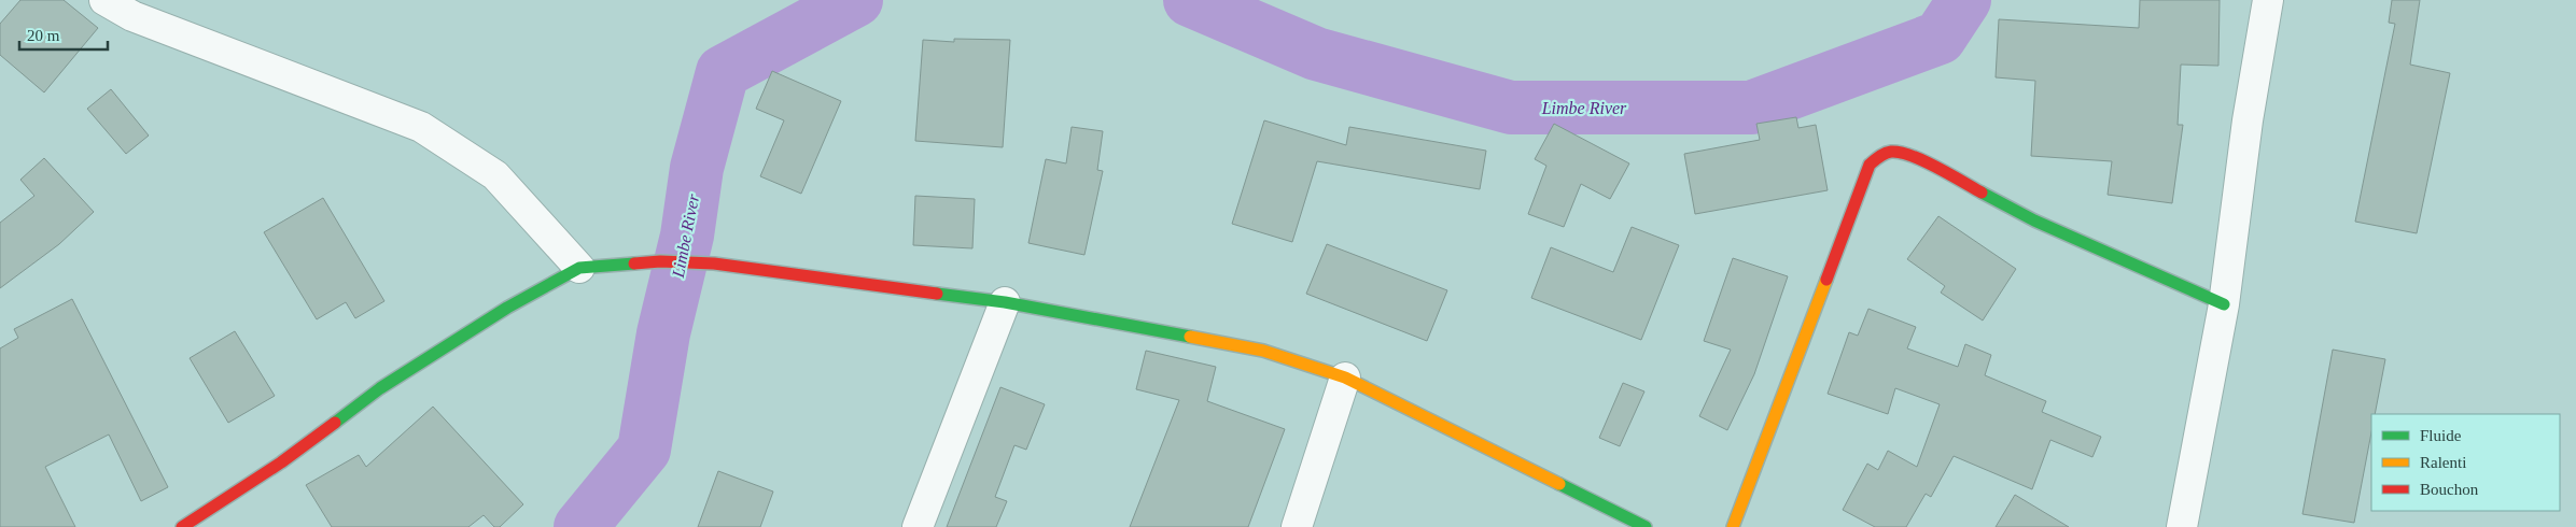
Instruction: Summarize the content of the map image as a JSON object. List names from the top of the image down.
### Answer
{
  "water": ["Limbe River"],
  "legend": ["Fluide", "Ralenti", "Bouchon"],
  "scale_bar": "20 m"
}
